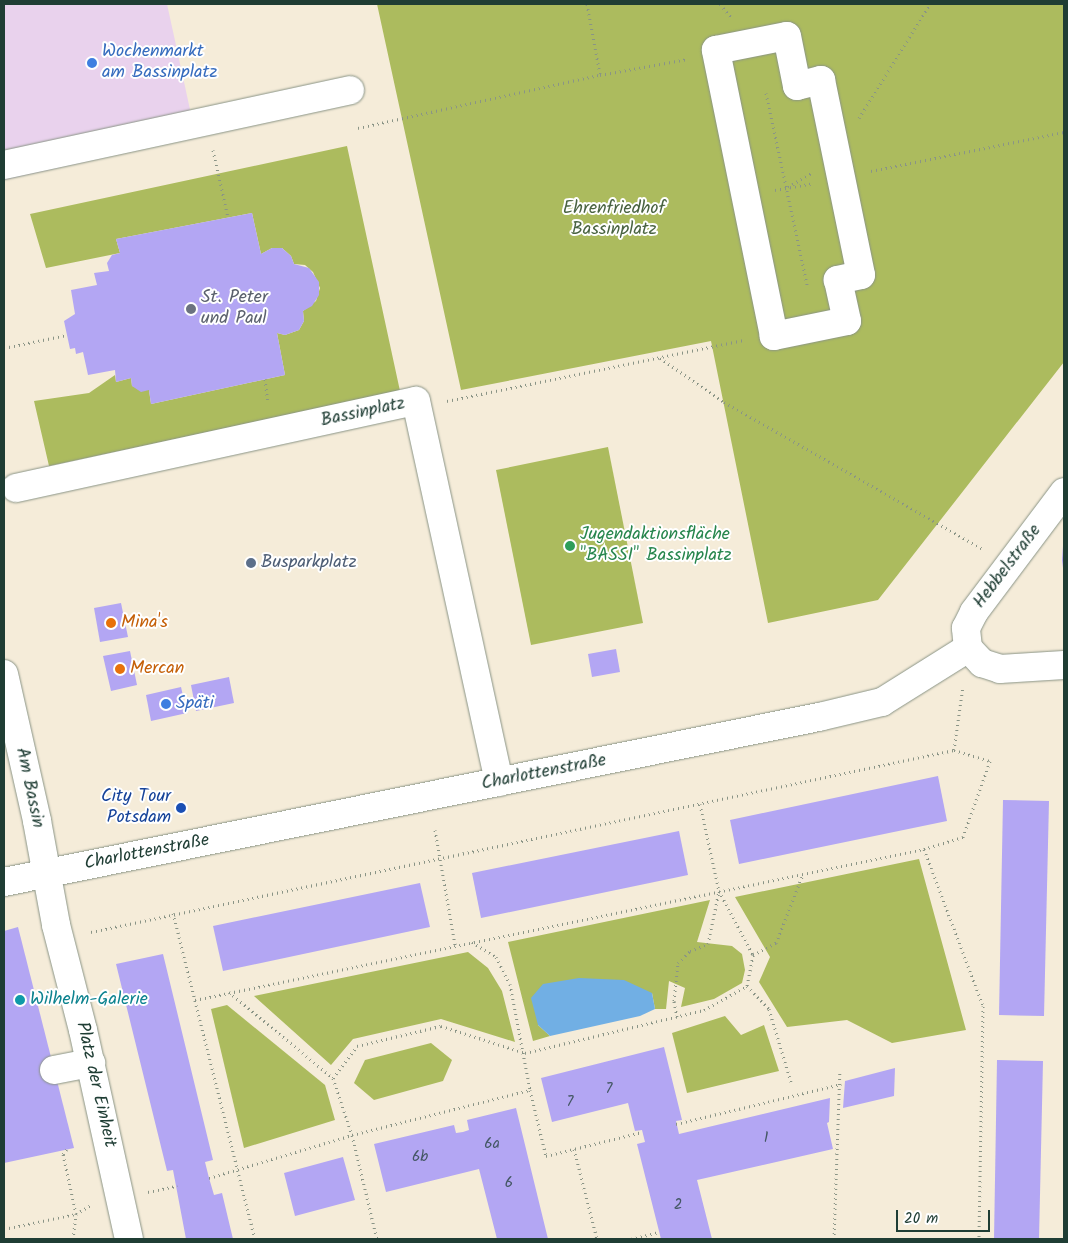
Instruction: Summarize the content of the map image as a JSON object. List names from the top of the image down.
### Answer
{
  "streets": {
    "street": [
      "Bassinplatz",
      "Hebbelstraße",
      "Charlottenstraße",
      "Am Bassin",
      "Platz der Einheit"
    ]
  },
  "crossings": [
    ["Bassinplatz", "Charlottenstraße"],
    ["Hebbelstraße", "Charlottenstraße"],
    ["Charlottenstraße", "Am Bassin"],
    ["Charlottenstraße", "Platz der Einheit"],
    ["Am Bassin", "Platz der Einheit"]
  ],
  "parks": ["Ehrenfriedhof Bassinplatz"],
  "places": [
    "Wochenmarkt am Bassinplatz",
    "St. Peter und Paul",
    "Jugendaktionsfläche \"BASSI\" Bassinplatz",
    "Busparkplatz",
    "Mina's",
    "Mercan",
    "Späti",
    "City Tour Potsdam",
    "Wilhelm-Galerie"
  ],
  "house_numbers": [
    "7",
    "7",
    "1",
    "6a",
    "6b",
    "6",
    "2"
  ],
  "scale_bar": "20 m"
}
